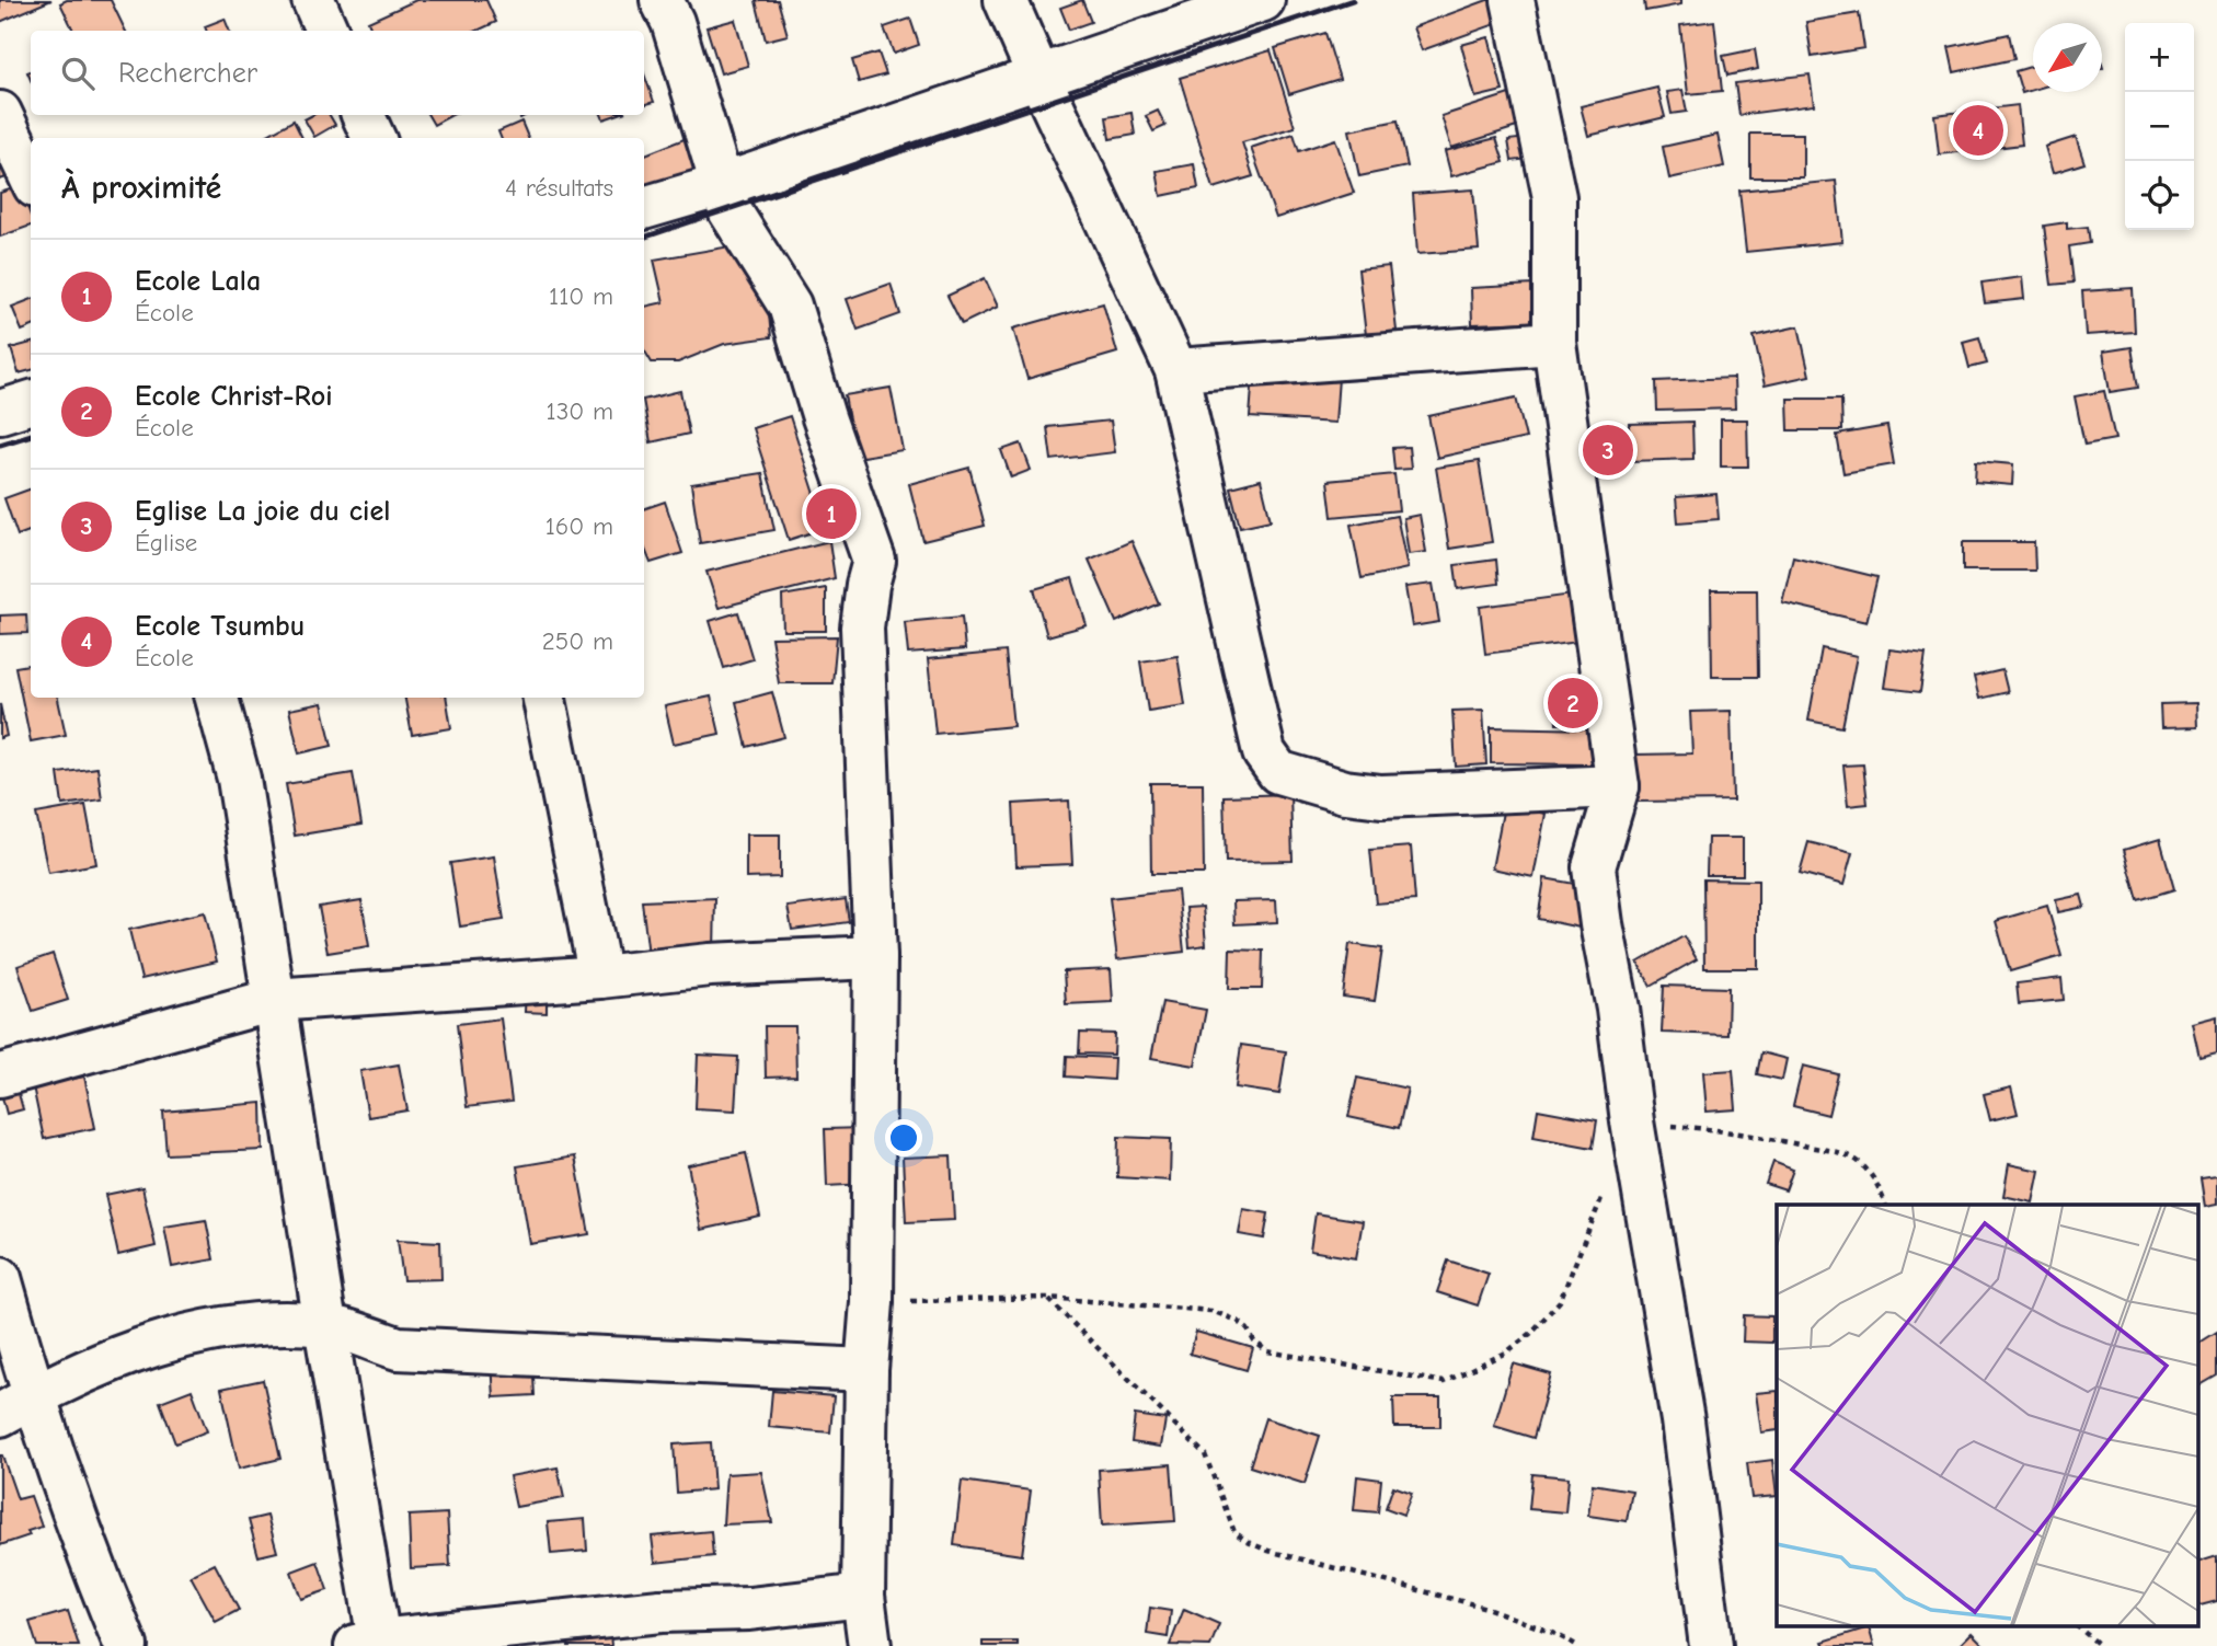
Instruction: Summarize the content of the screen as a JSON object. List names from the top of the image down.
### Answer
{
  "north": "bottom left",
  "page": {
    "map_buttons": ["+", "−"],
    "search": "Rechercher",
    "pins": [
      "4",
      "3",
      "1",
      "2"
    ],
    "heading": ["À proximité", "4 résultats"],
    "list": [
      {
        "mark": "1",
        "name": "Ecole Lala",
        "note": "École",
        "value": "110 m"
      },
      {
        "mark": "2",
        "name": "Ecole Christ-Roi",
        "note": "École",
        "value": "130 m"
      },
      {
        "mark": "3",
        "name": "Eglise La joie du ciel",
        "note": "Église",
        "value": "160 m"
      },
      {
        "mark": "4",
        "name": "Ecole Tsumbu",
        "note": "École",
        "value": "250 m"
      }
    ]
  }
}
